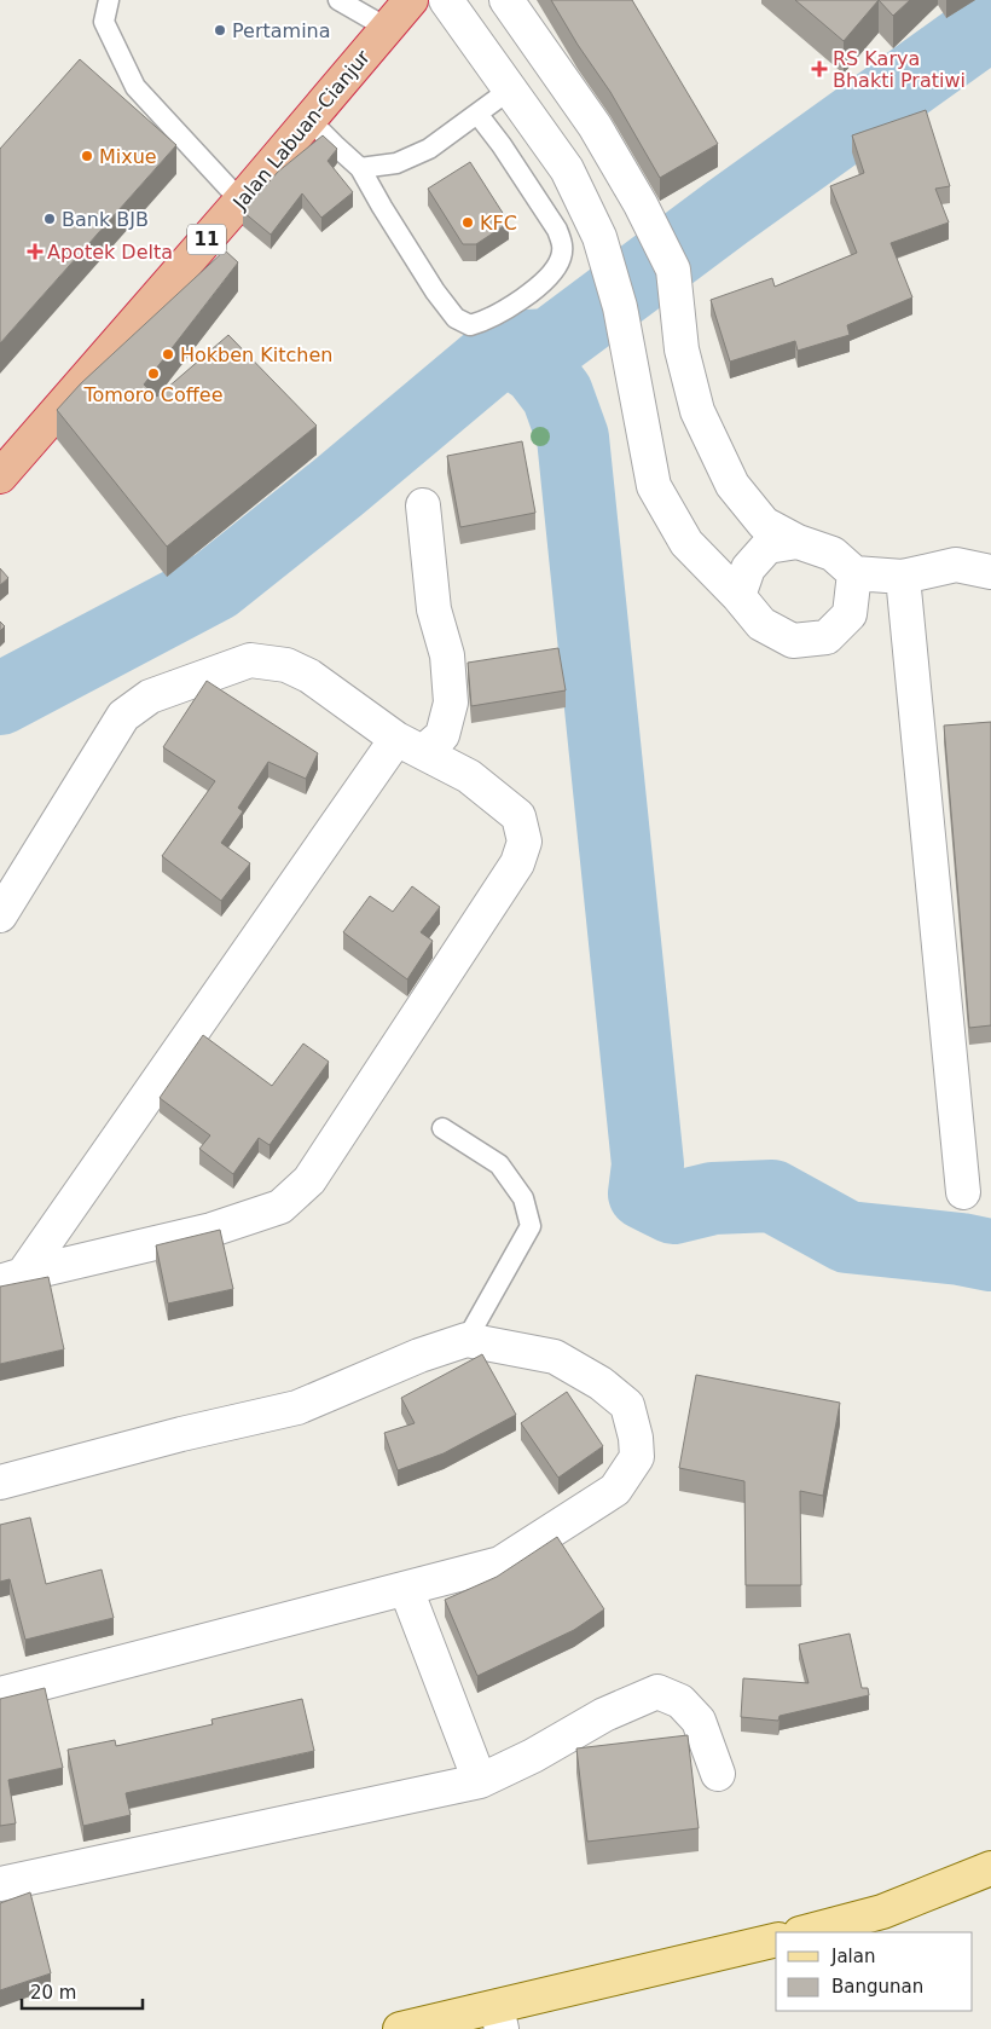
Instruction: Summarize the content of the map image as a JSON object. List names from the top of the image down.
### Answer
{
  "streets": {
    "highway": ["Jalan Labuan-Cianjur", "11"]
  },
  "places": {
    "other": [
      "Pertamina",
      "Mixue",
      "Bank BJB",
      "KFC",
      "Hokben Kitchen",
      "Tomoro Coffee"
    ],
    "health": ["RS Karya Bhakti Pratiwi", "Apotek Delta"]
  },
  "legend": ["Jalan", "Bangunan"],
  "scale_bar": "20 m"
}
